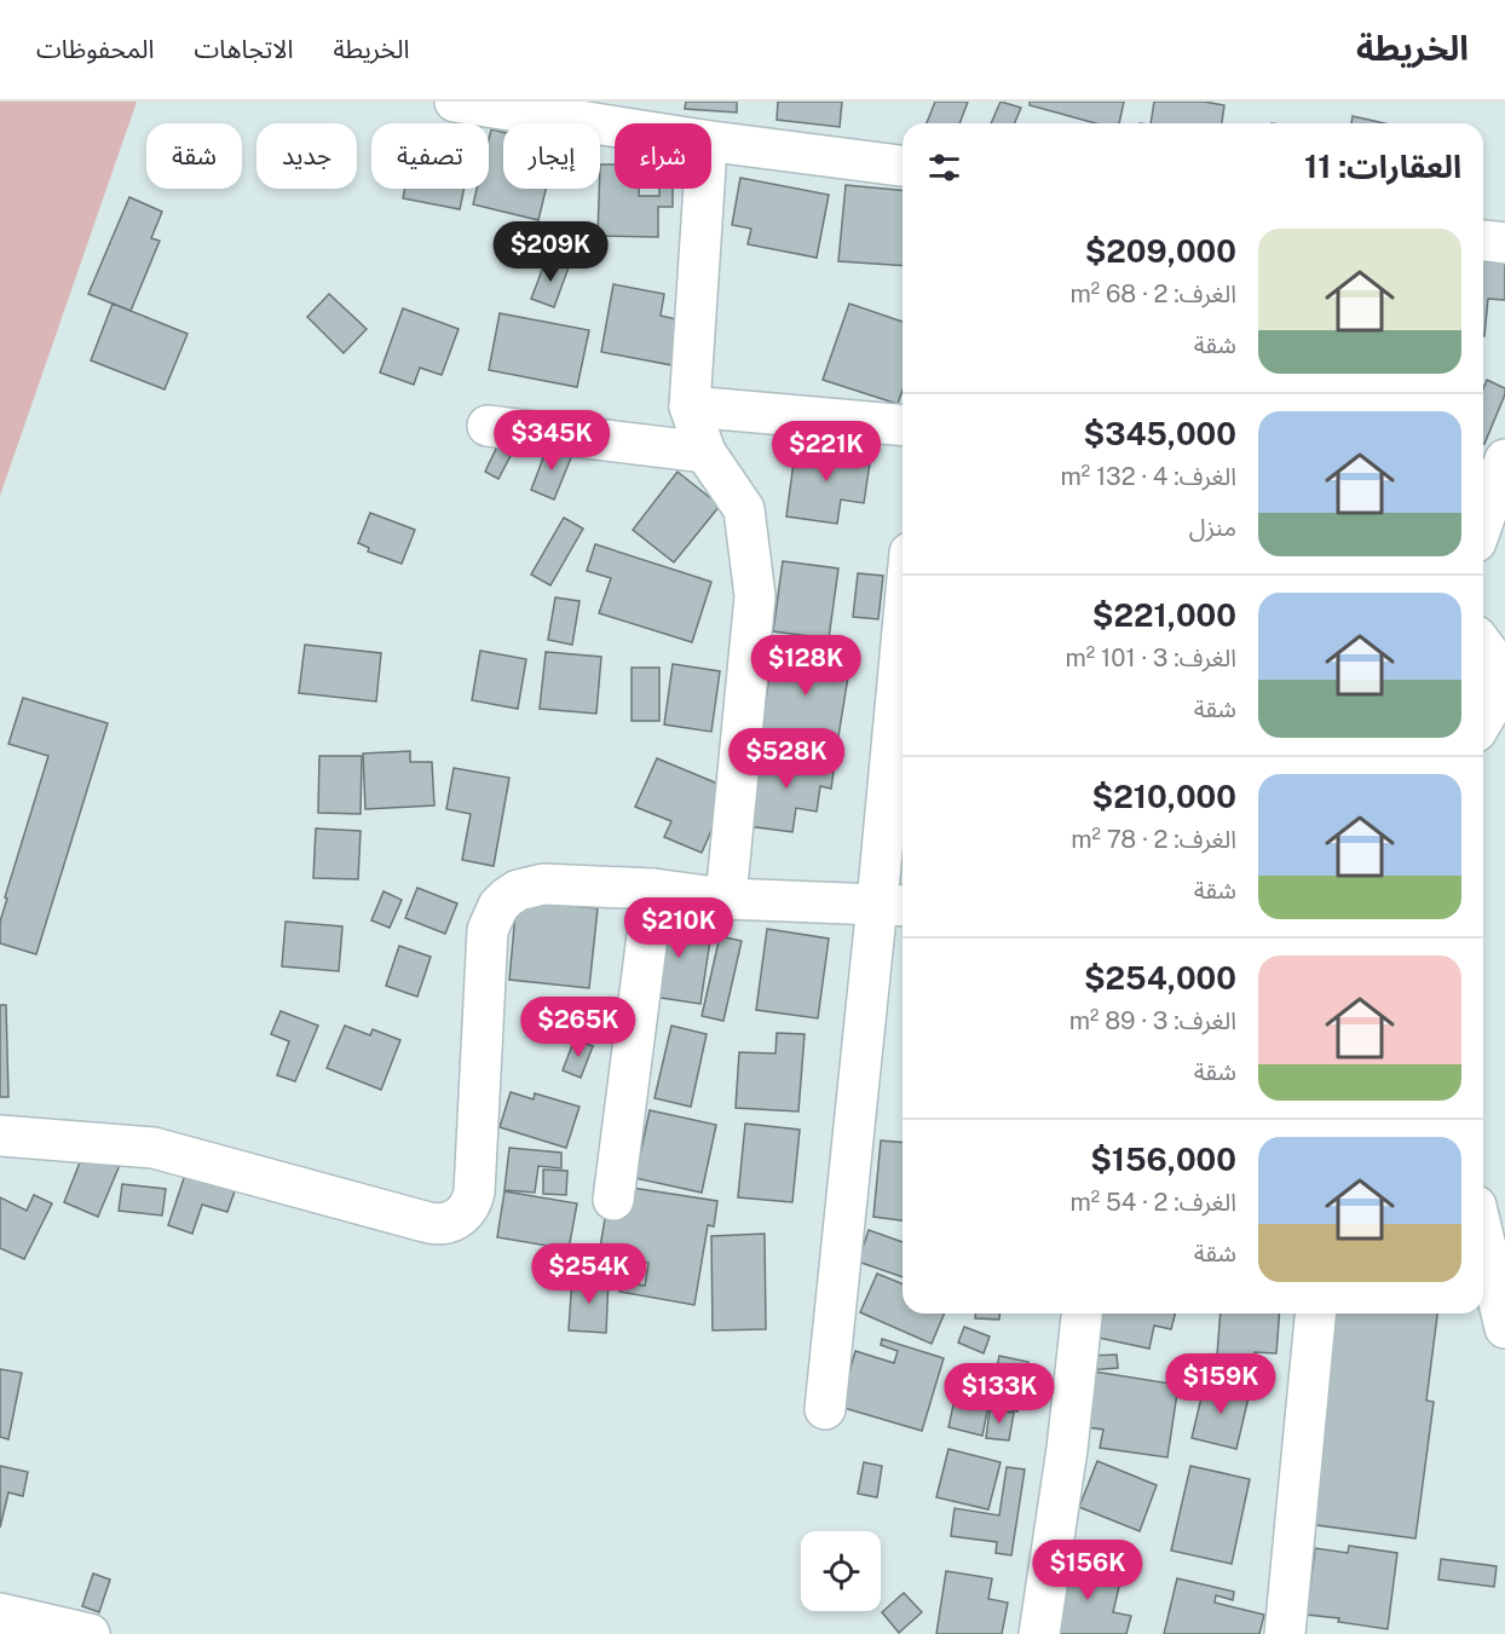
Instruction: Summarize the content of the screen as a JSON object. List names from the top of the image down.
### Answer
{
  "page": {
    "header": "الخريطة",
    "nav": ["الخريطة", "الاتجاهات", "المحفوظات"],
    "chip": [
      "شراء",
      "إيجار",
      "تصفية",
      "جديد",
      "شقة"
    ],
    "heading": "العقارات: 11",
    "list": [
      {
        "name": "$209,000",
        "note": "الغرف: 2 · 68 m² · شقة"
      },
      {
        "name": "$345,000",
        "note": "الغرف: 4 · 132 m² · منزل"
      },
      {
        "name": "$221,000",
        "note": "الغرف: 3 · 101 m² · شقة"
      },
      {
        "name": "$210,000",
        "note": "الغرف: 2 · 78 m² · شقة"
      },
      {
        "name": "$254,000",
        "note": "الغرف: 3 · 89 m² · شقة"
      },
      {
        "name": "$156,000",
        "note": "الغرف: 2 · 54 m² · شقة"
      }
    ],
    "price": [
      "$209K",
      "$345K",
      "$221K",
      "$128K",
      "$528K",
      "$210K",
      "$265K",
      "$254K",
      "$159K",
      "$133K",
      "$156K"
    ]
  }
}
